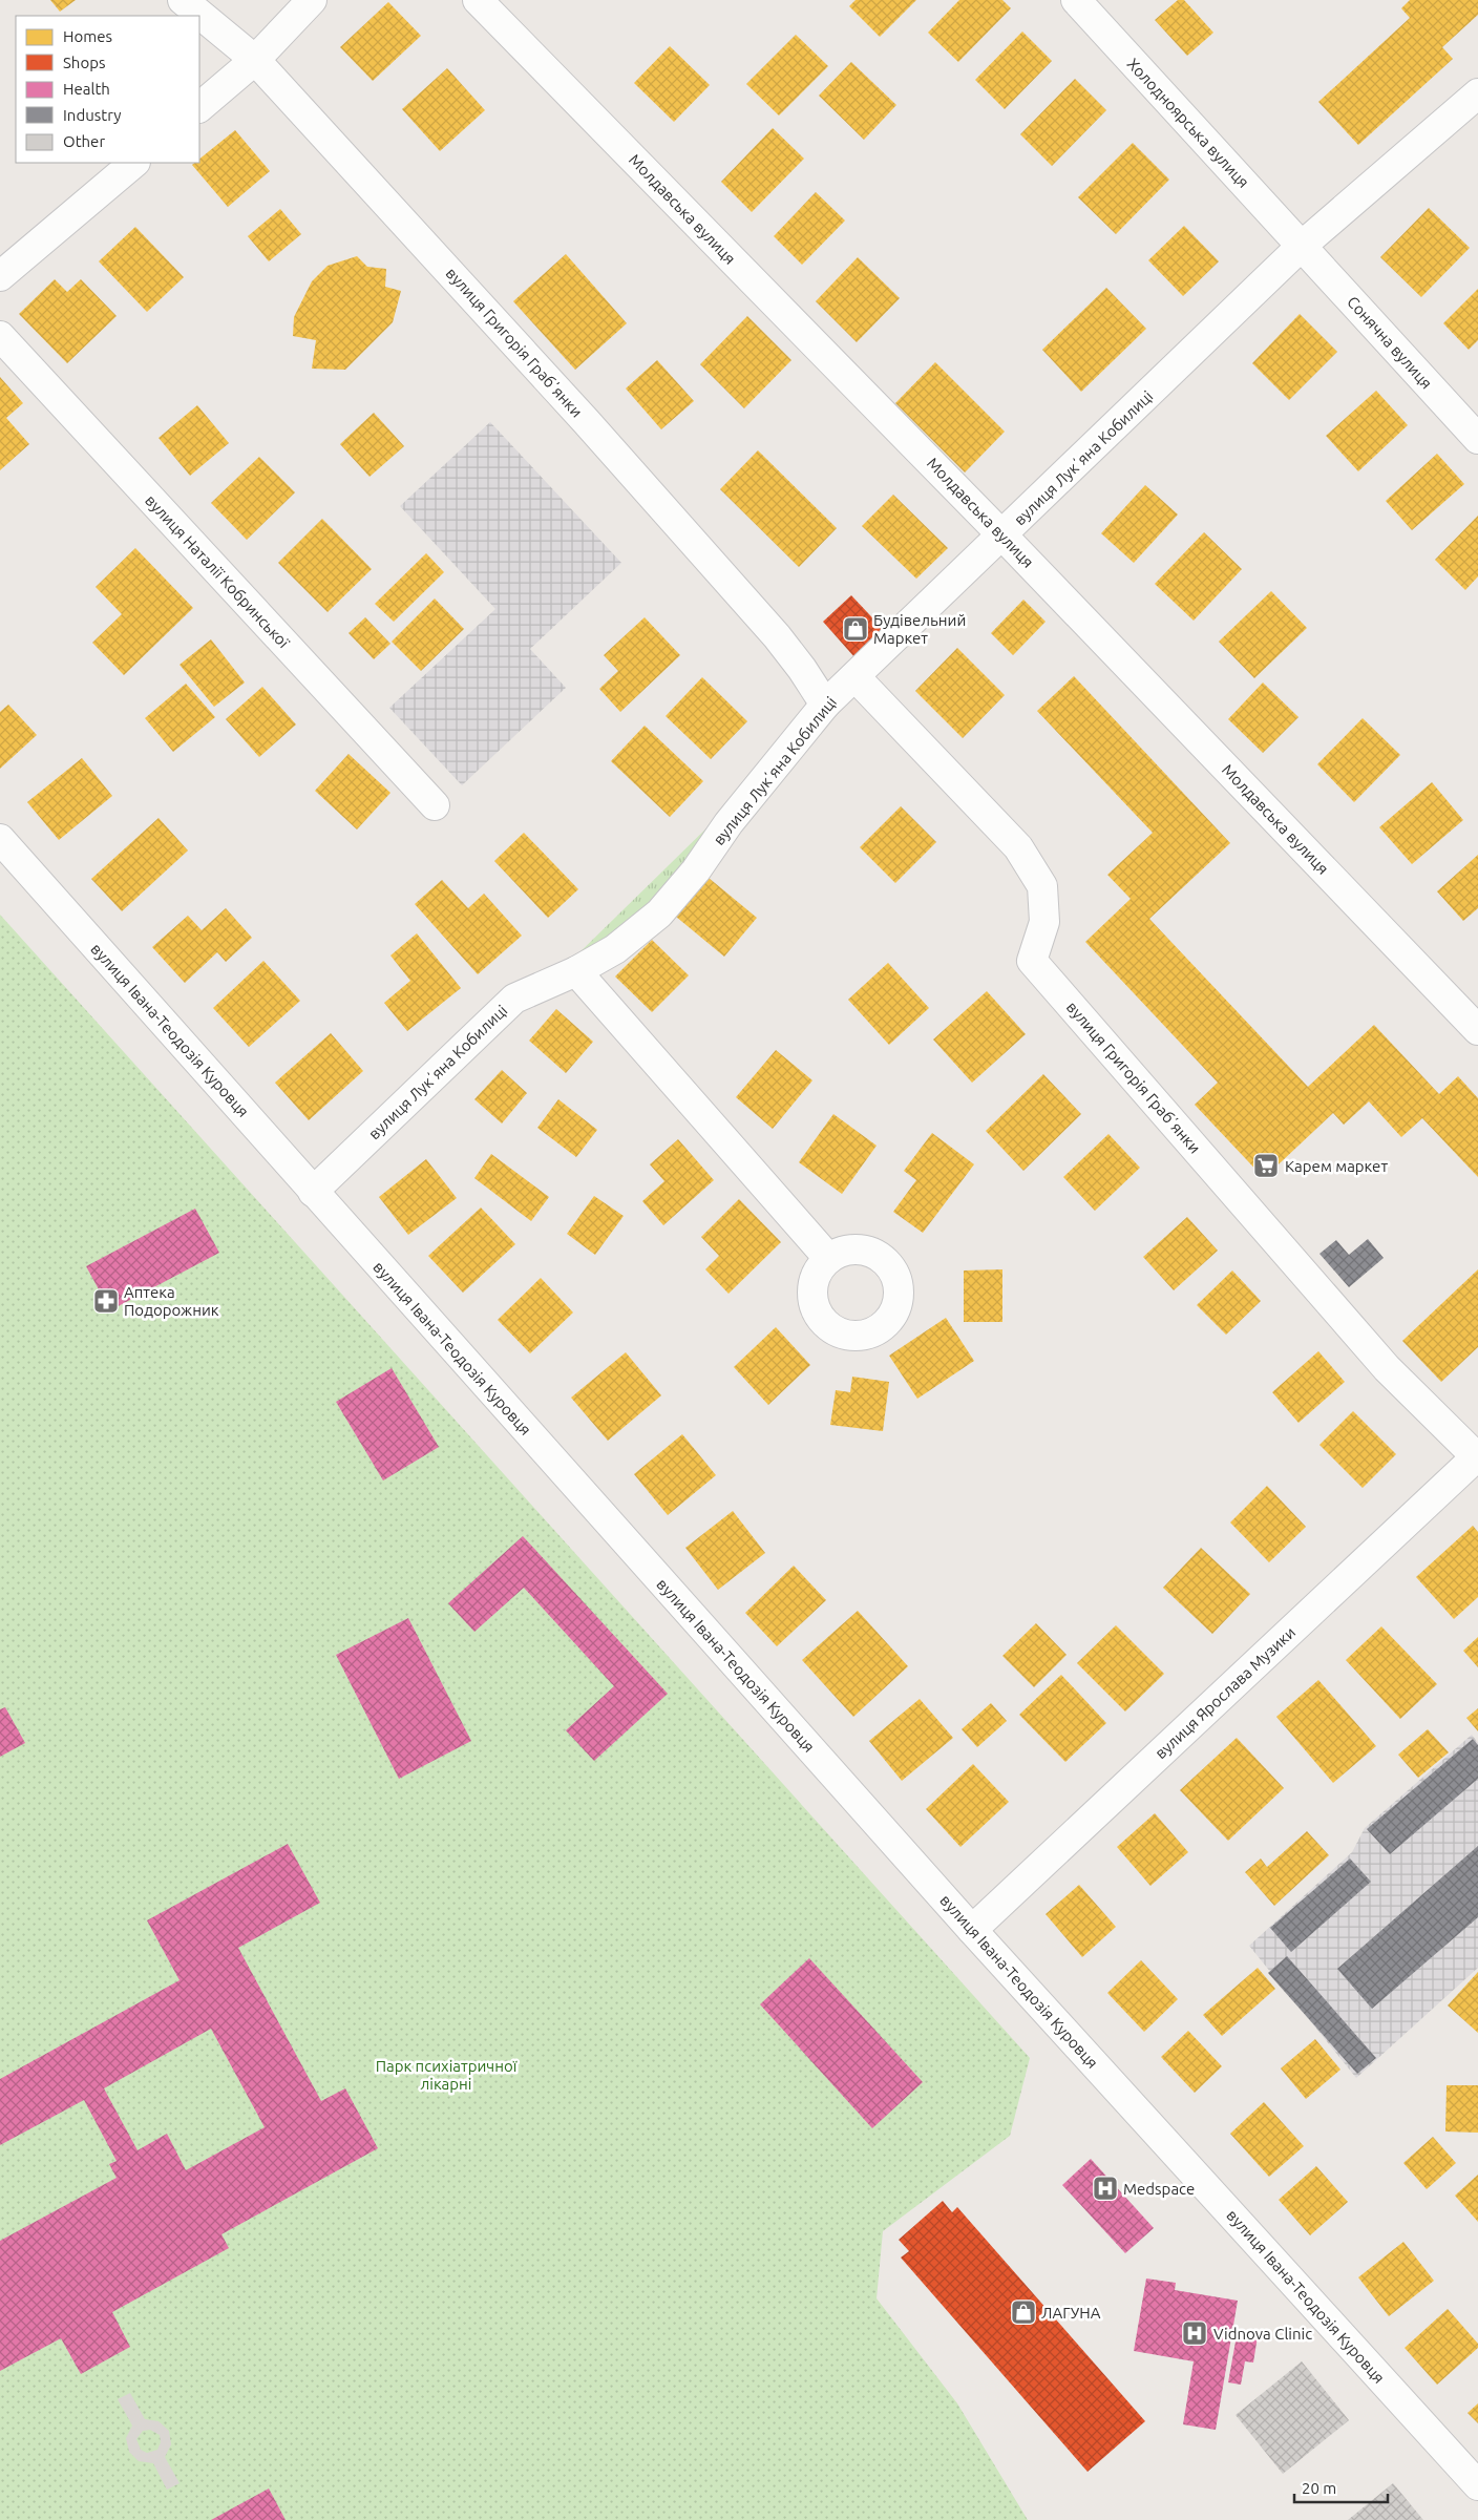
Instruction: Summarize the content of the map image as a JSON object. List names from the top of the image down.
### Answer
{
  "streets": {
    "street": [
      "Холодноярська вулиця",
      "Молдавська вулиця",
      "вулиця Григорія Грабʼянки",
      "Сонячна вулиця",
      "вулиця Лукʼяна Кобилиці",
      "вулиця Наталії Кобринської",
      "вулиця Івана-Теодозія Куровця",
      "вулиця Ярослава Музики"
    ]
  },
  "crossings": [
    ["Холодноярська вулиця", "Сонячна вулиця"],
    ["Холодноярська вулиця", "вулиця Лукʼяна Кобилиці"],
    ["Молдавська вулиця", "вулиця Лукʼяна Кобилиці"],
    ["вулиця Григорія Грабʼянки", "вулиця Лукʼяна Кобилиці"],
    ["вулиця Григорія Грабʼянки", "вулиця Ярослава Музики"],
    ["Сонячна вулиця", "вулиця Лукʼяна Кобилиці"],
    ["вулиця Лукʼяна Кобилиці", "вулиця Івана-Теодозія Куровця"],
    ["вулиця Івана-Теодозія Куровця", "вулиця Ярослава Музики"]
  ],
  "parks": ["Парк психіатричної лікарні"],
  "places": {
    "shop": ["Будівельний Маркет", "ЛАГУНА"],
    "supermarket": ["Карем маркет"],
    "pharmacy": ["Аптека Подорожник"],
    "hospital": ["Medspace", "Vidnova Clinic"]
  },
  "legend": [
    "Homes",
    "Shops",
    "Health",
    "Industry",
    "Other"
  ],
  "scale_bar": "20 m"
}
